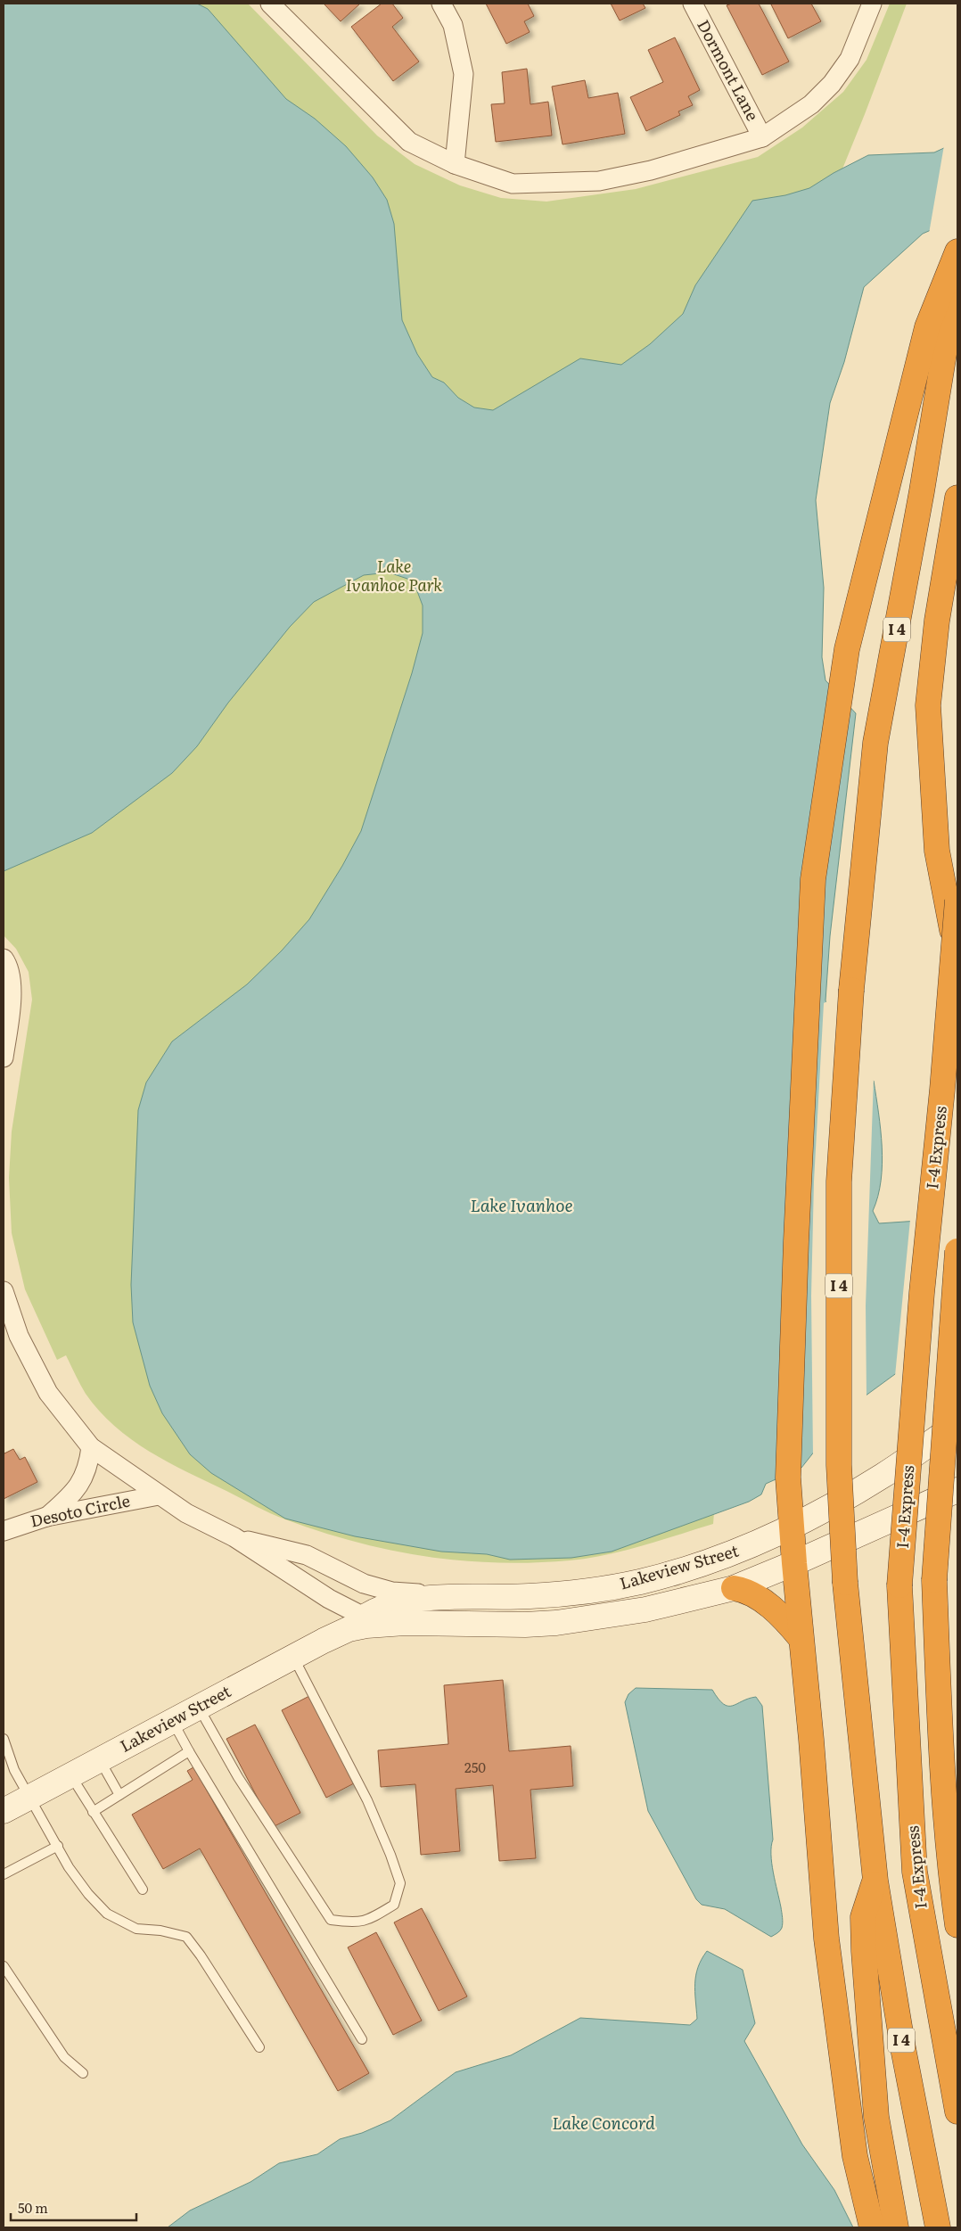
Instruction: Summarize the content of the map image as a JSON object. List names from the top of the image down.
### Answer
{
  "streets": {
    "highway": ["I 4", "I-4 Express"],
    "street": ["Dormont Lane", "Desoto Circle", "Lakeview Street"]
  },
  "water": ["Lake Ivanhoe", "Lake Concord"],
  "parks": ["Lake Ivanhoe Park"],
  "house_numbers": ["250"],
  "scale_bar": "50 m"
}
